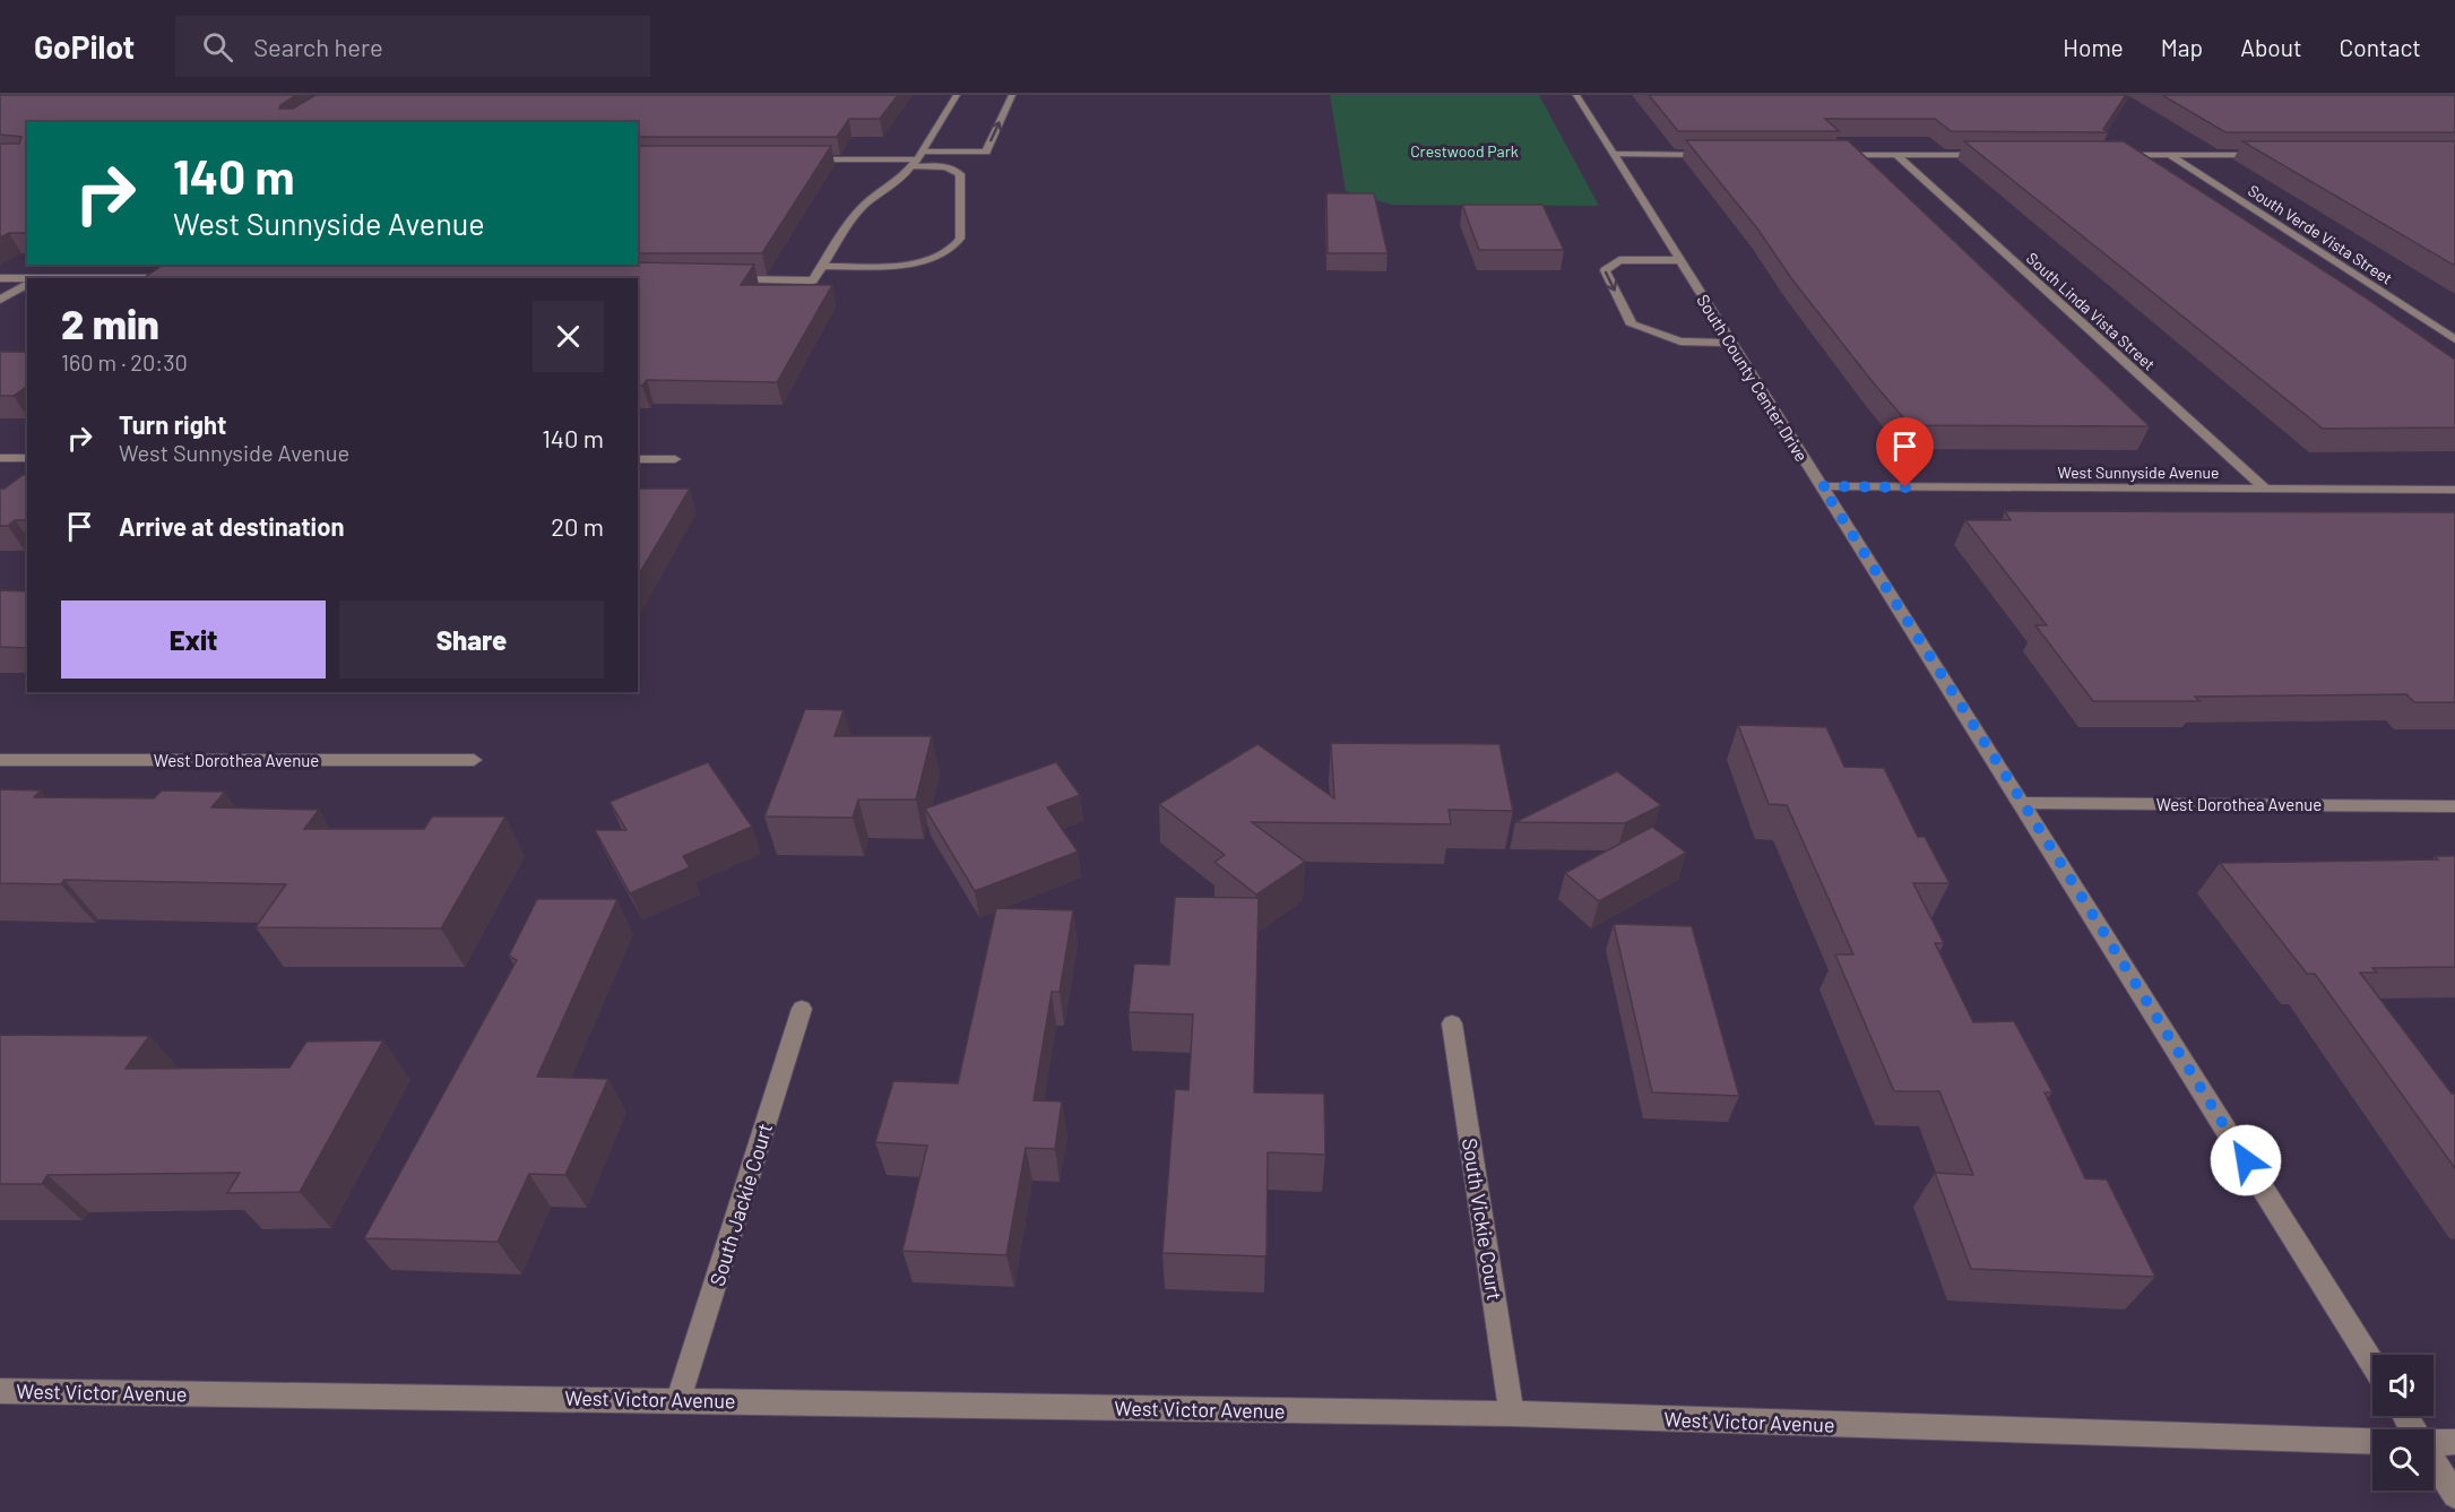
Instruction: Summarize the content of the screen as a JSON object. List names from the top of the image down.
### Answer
{
  "streets": {
    "street": [
      "South Verde Vista Street",
      "South Linda Vista Street",
      "South County Center Drive",
      "West Sunnyside Avenue",
      "West Dorothea Avenue",
      "South Jackie Court",
      "South Vickie Court",
      "West Victor Avenue"
    ]
  },
  "crossings": [
    ["South Linda Vista Street", "West Sunnyside Avenue"],
    ["South County Center Drive", "West Sunnyside Avenue"],
    ["South County Center Drive", "West Dorothea Avenue"],
    ["South Jackie Court", "West Victor Avenue"],
    ["South Vickie Court", "West Victor Avenue"]
  ],
  "parks": ["Crestwood Park"],
  "page": {
    "header": "GoPilot",
    "search": "Search here",
    "nav": [
      "Home",
      "Map",
      "About",
      "Contact"
    ],
    "turn": ["140 m", "West Sunnyside Avenue"],
    "heading": ["2 min", "160 m · 20:30"],
    "list": [
      {
        "name": "Turn right",
        "note": "West Sunnyside Avenue",
        "value": "140 m"
      },
      {
        "name": "Arrive at destination",
        "value": "20 m"
      }
    ],
    "buttons": ["Exit", "Share"]
  }
}
